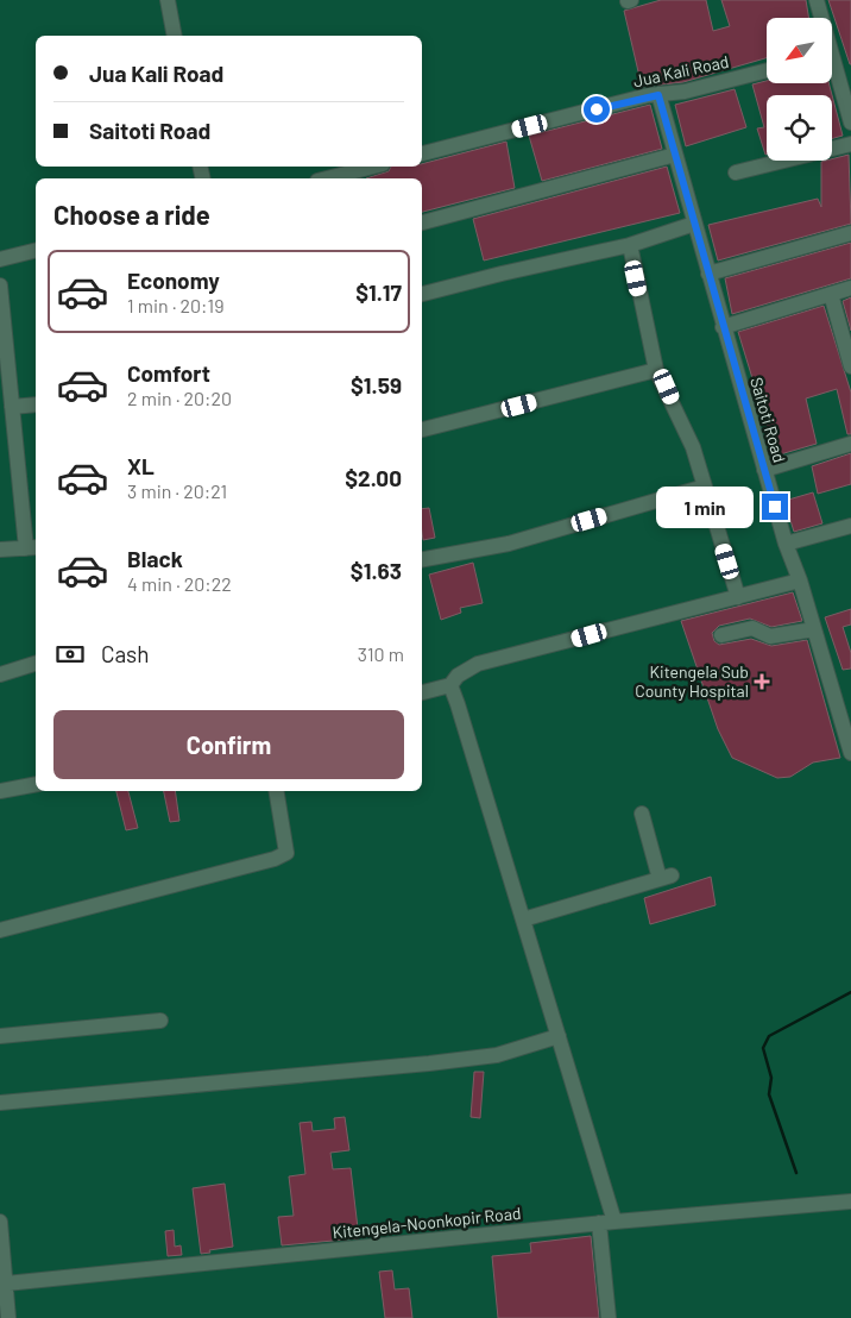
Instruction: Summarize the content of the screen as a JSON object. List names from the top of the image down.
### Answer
{
  "streets": {
    "street": ["Jua Kali Road", "Saitoti Road", "Kitengela-Noonkopir Road"]
  },
  "crossings": [
    ["Jua Kali Road", "Saitoti Road"]
  ],
  "places": {
    "health": ["Kitengela Sub County Hospital"]
  },
  "north": "bottom left",
  "page": {
    "banner": ["Jua Kali Road", "Saitoti Road"],
    "heading": "Choose a ride",
    "list": [
      {
        "name": "Economy",
        "note": "1 min · 20:19",
        "value": "$1.17"
      },
      {
        "name": "Comfort",
        "note": "2 min · 20:20",
        "value": "$1.59"
      },
      {
        "name": "XL",
        "note": "3 min · 20:21",
        "value": "$2.00"
      },
      {
        "name": "Black",
        "note": "4 min · 20:22",
        "value": "$1.63"
      }
    ],
    "bubble": "1 min",
    "pay": ["Cash", "310 m"],
    "buttons": "Confirm"
  }
}
